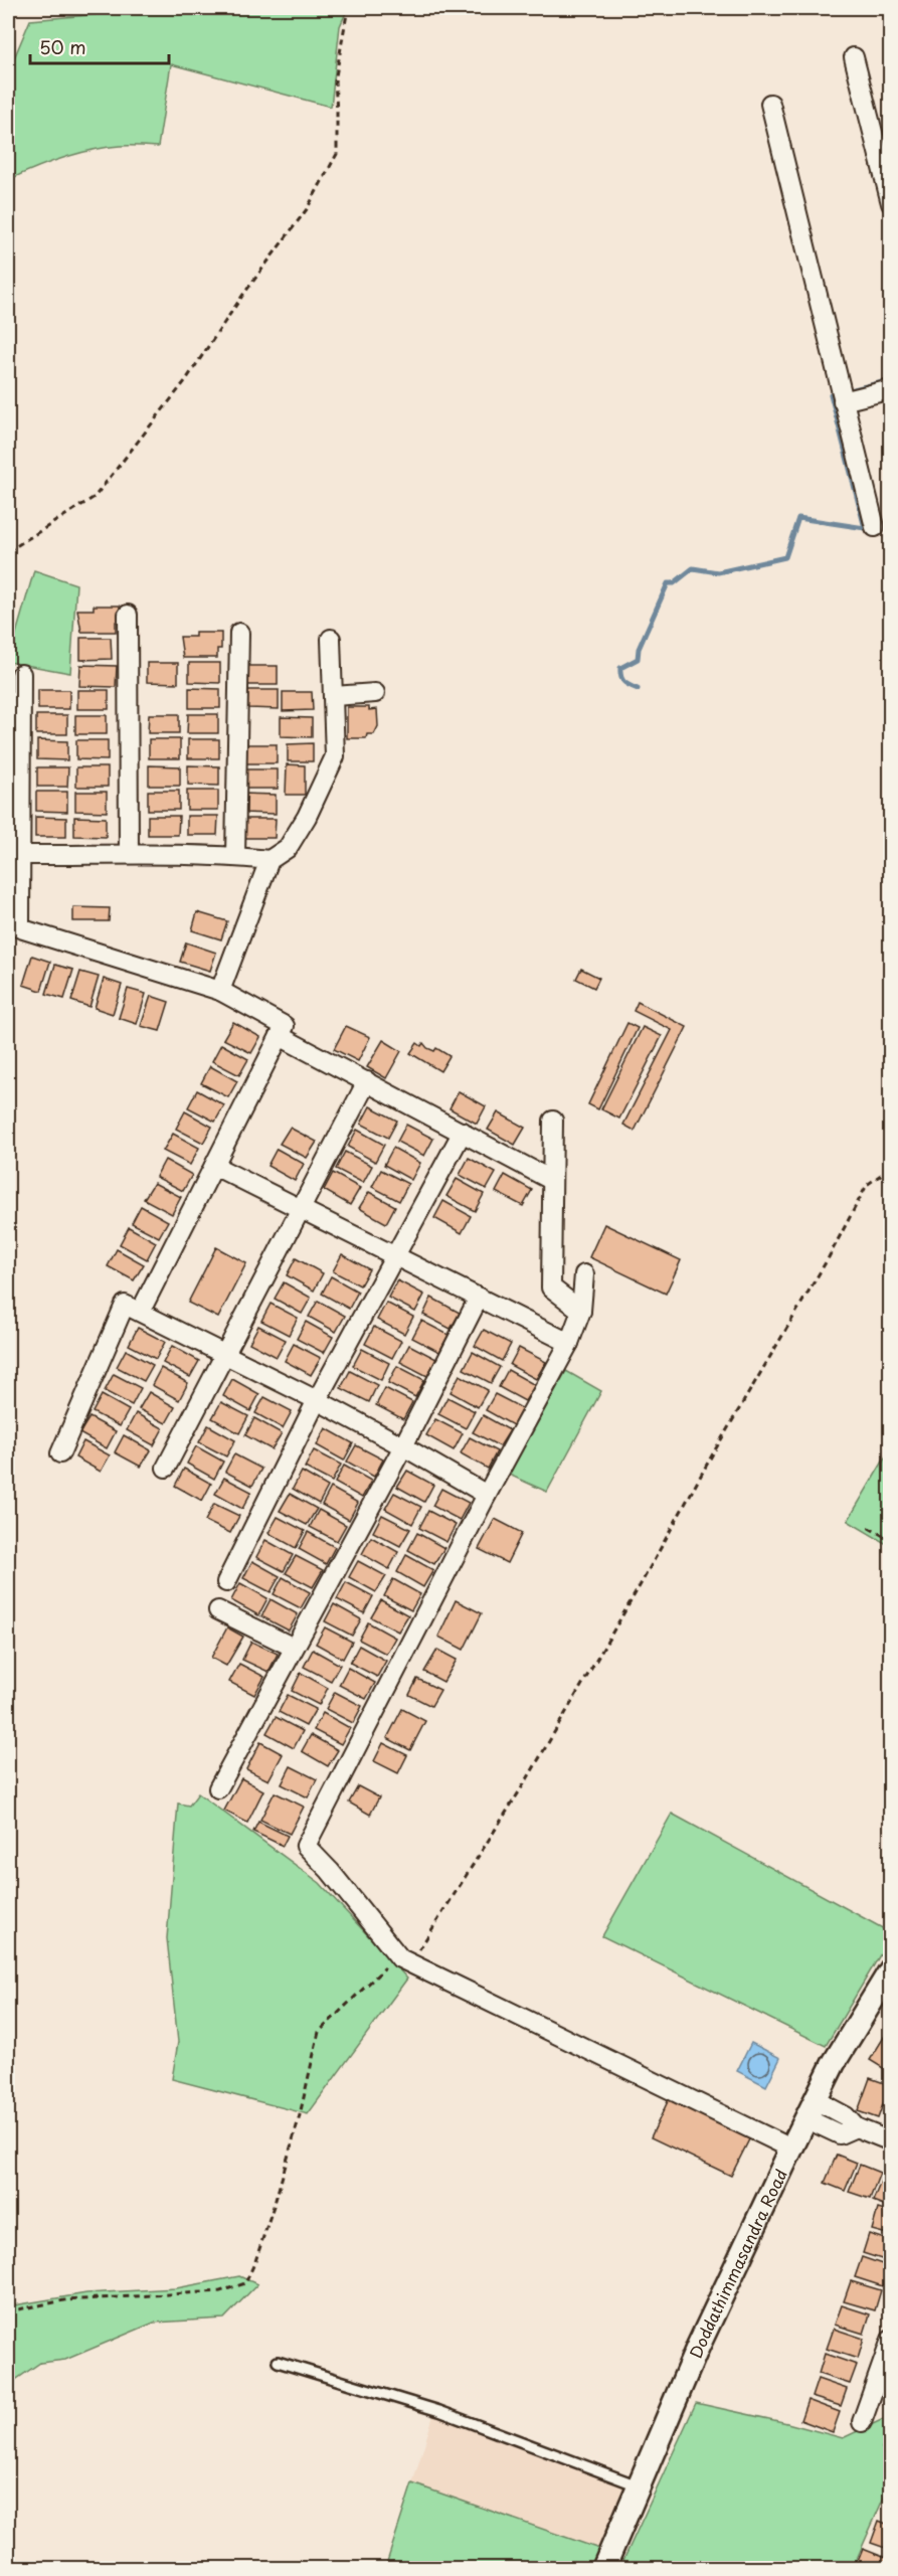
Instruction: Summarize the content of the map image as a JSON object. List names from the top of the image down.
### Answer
{
  "streets": {
    "street": ["Doddathimmasandra Road"]
  },
  "scale_bar": "50 m"
}
